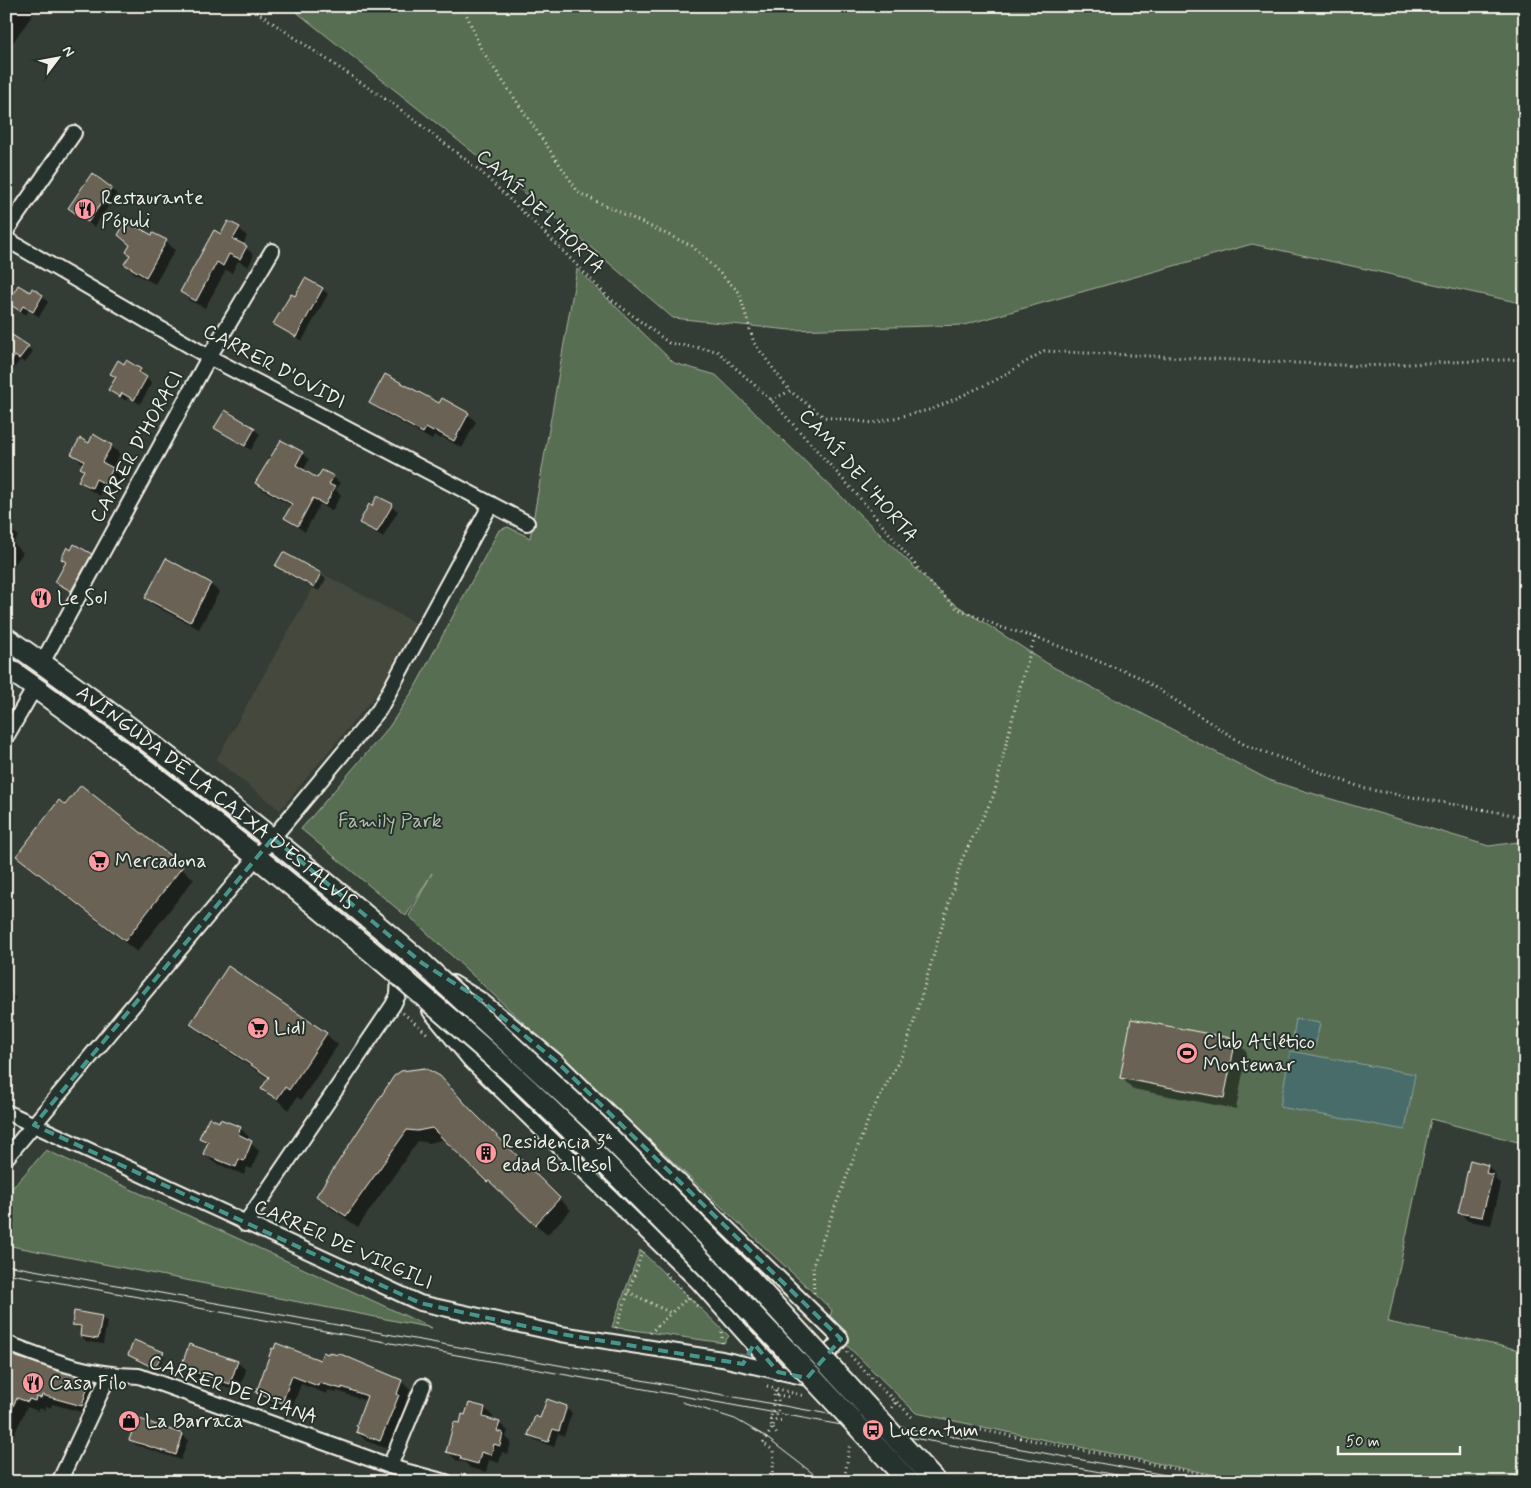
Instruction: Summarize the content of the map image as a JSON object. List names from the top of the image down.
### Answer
{
  "streets": {
    "main road": ["AVINGUDA DE LA CAIXA D'ESTALVIS"],
    "street": [
      "CARRER D'OVIDI",
      "CARRER D'HORACI",
      "CARRER DE VIRGILI",
      "CARRER DE DIANA"
    ],
    "path": ["CAMÍ DE L'HORTA"]
  },
  "crossings": [
    ["CARRER D'OVIDI", "CARRER D'HORACI"],
    ["CARRER D'HORACI", "AVINGUDA DE LA CAIXA D'ESTALVIS"],
    ["AVINGUDA DE LA CAIXA D'ESTALVIS", "CARRER DE VIRGILI"]
  ],
  "parks": ["Family Park"],
  "places": {
    "restaurant": ["Restaurante Pópuli", "Le Sol", "Casa Filo"],
    "supermarket": ["Mercadona", "Lidl"],
    "sports": ["Club Atlético Montemar"],
    "building": ["Residencia 3ª edad Ballesol"],
    "shop": ["La Barraca"],
    "bus stop": ["Lucentum"]
  },
  "scale_bar": "50 m",
  "north": "top right"
}
